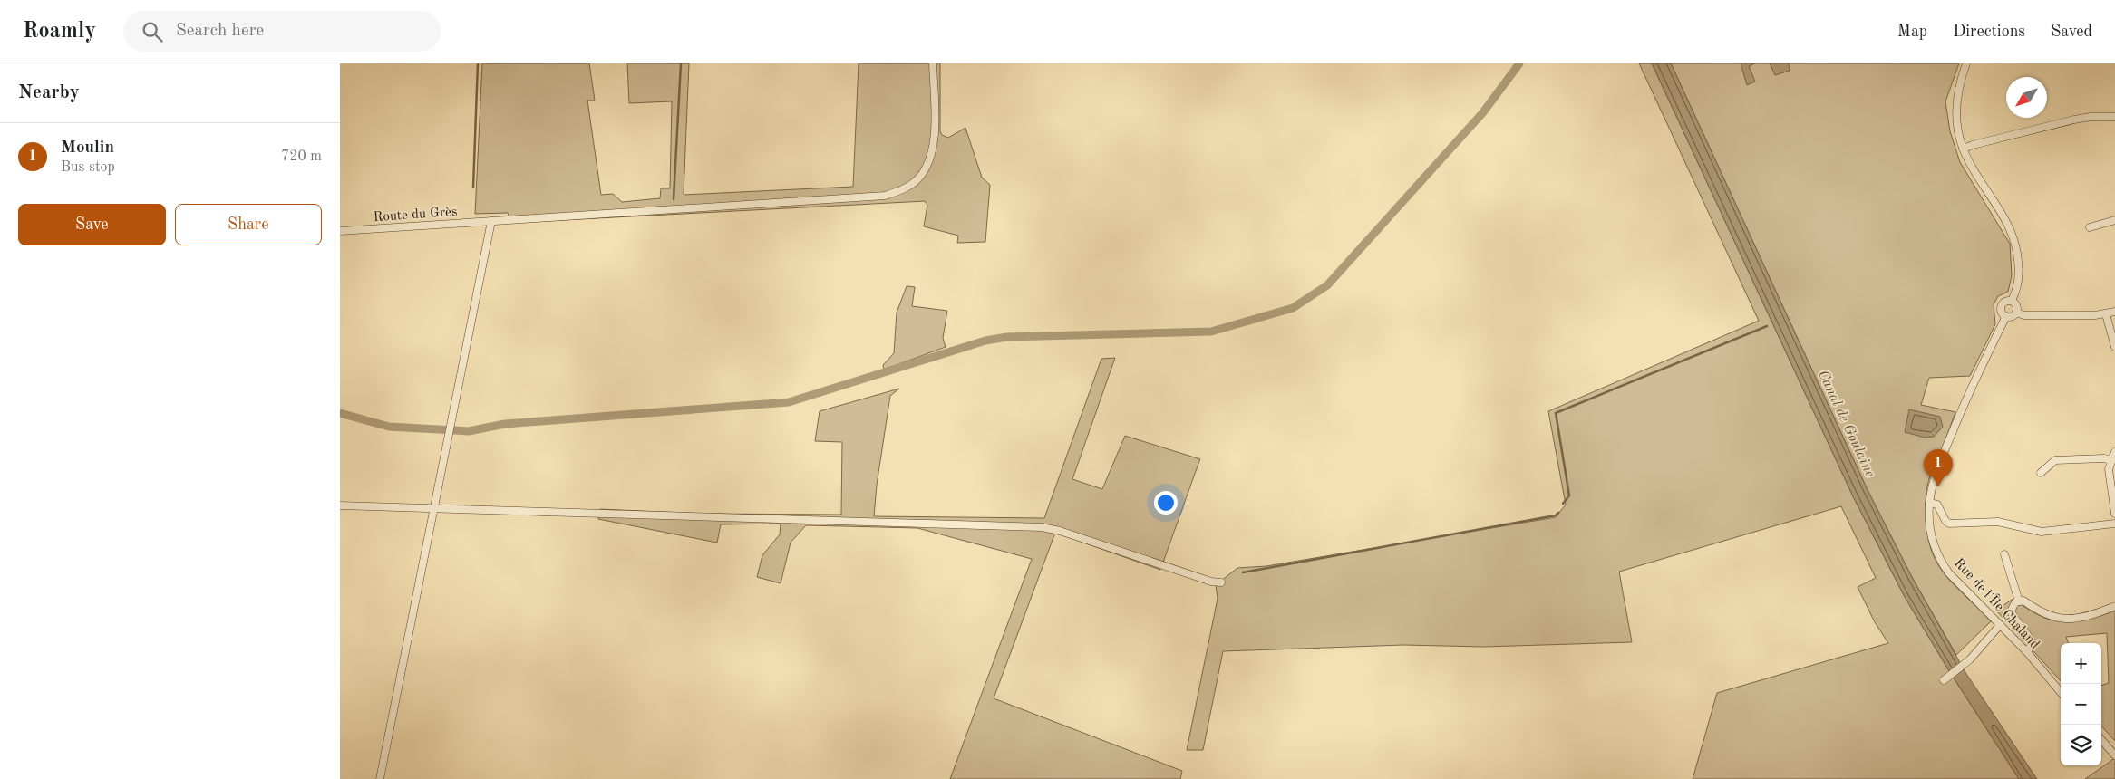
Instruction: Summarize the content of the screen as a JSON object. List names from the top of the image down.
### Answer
{
  "streets": {
    "street": ["Route du Grès", "Rue de l'Île Chaland"]
  },
  "water": ["Canal de Goulaine"],
  "north": "bottom left",
  "page": {
    "header": "Roamly",
    "search": "Search here",
    "nav": ["Map", "Directions", "Saved"],
    "heading": "Nearby",
    "list": [
      {
        "mark": "1",
        "name": "Moulin",
        "note": "Bus stop",
        "value": "720 m"
      }
    ],
    "buttons": ["Save", "Share"],
    "pins": "1",
    "map_buttons": ["+", "−"]
  }
}
